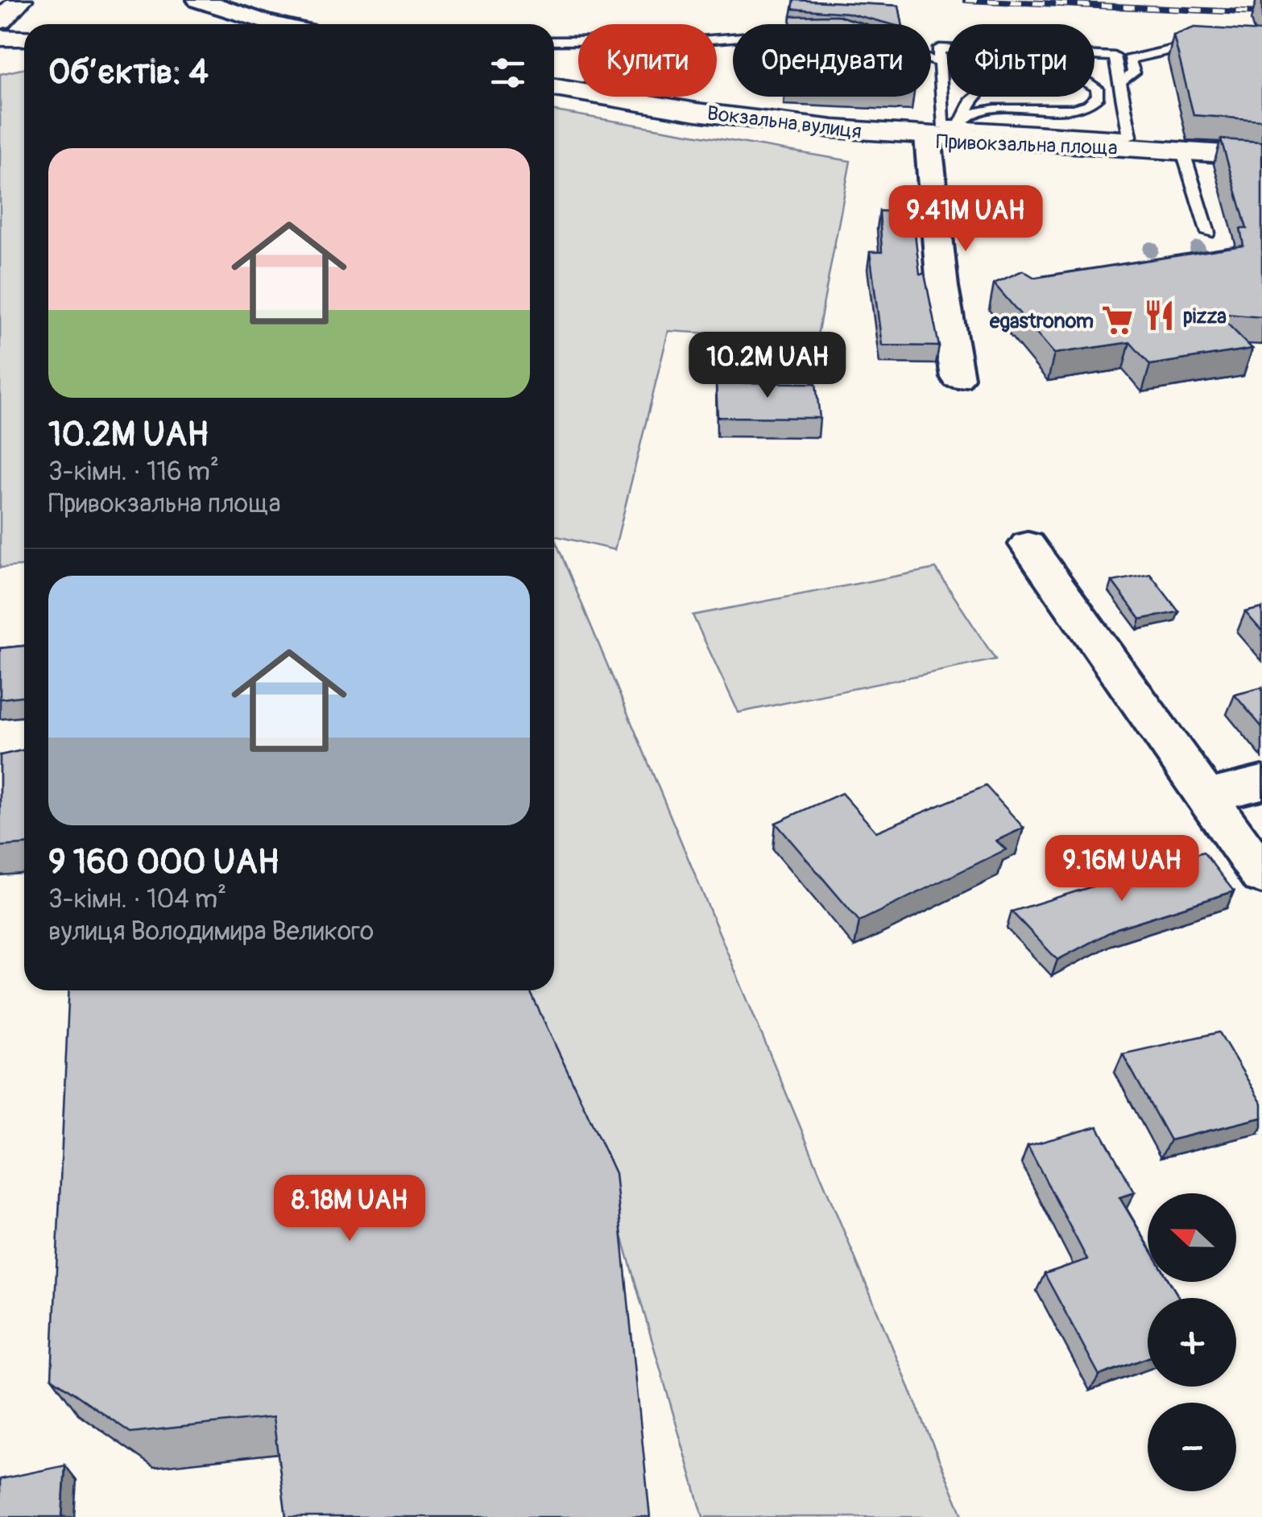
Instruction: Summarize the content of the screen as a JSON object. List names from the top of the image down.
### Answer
{
  "streets": {
    "main road": ["Вокзальна вулиця", "Привокзальна площа"]
  },
  "crossings": [
    ["Вокзальна вулиця", "Привокзальна площа"]
  ],
  "places": {
    "restaurant": ["pizza"],
    "supermarket": ["egastronom"]
  },
  "north": "left",
  "page": {
    "chip": ["Купити", "Орендувати", "Фільтри"],
    "heading": "Об’єктів: 4",
    "list": [
      {
        "name": "10.2M UAH",
        "note": "3-кімн. · 116 m² · Привокзальна площа"
      },
      {
        "name": "9 160 000 UAH",
        "note": "3-кімн. · 104 m² · вулиця Володимира Великого"
      }
    ],
    "price": [
      "9.41M UAH",
      "10.2M UAH",
      "9.16M UAH",
      "8.18M UAH"
    ],
    "map_buttons": ["+", "−"]
  }
}
